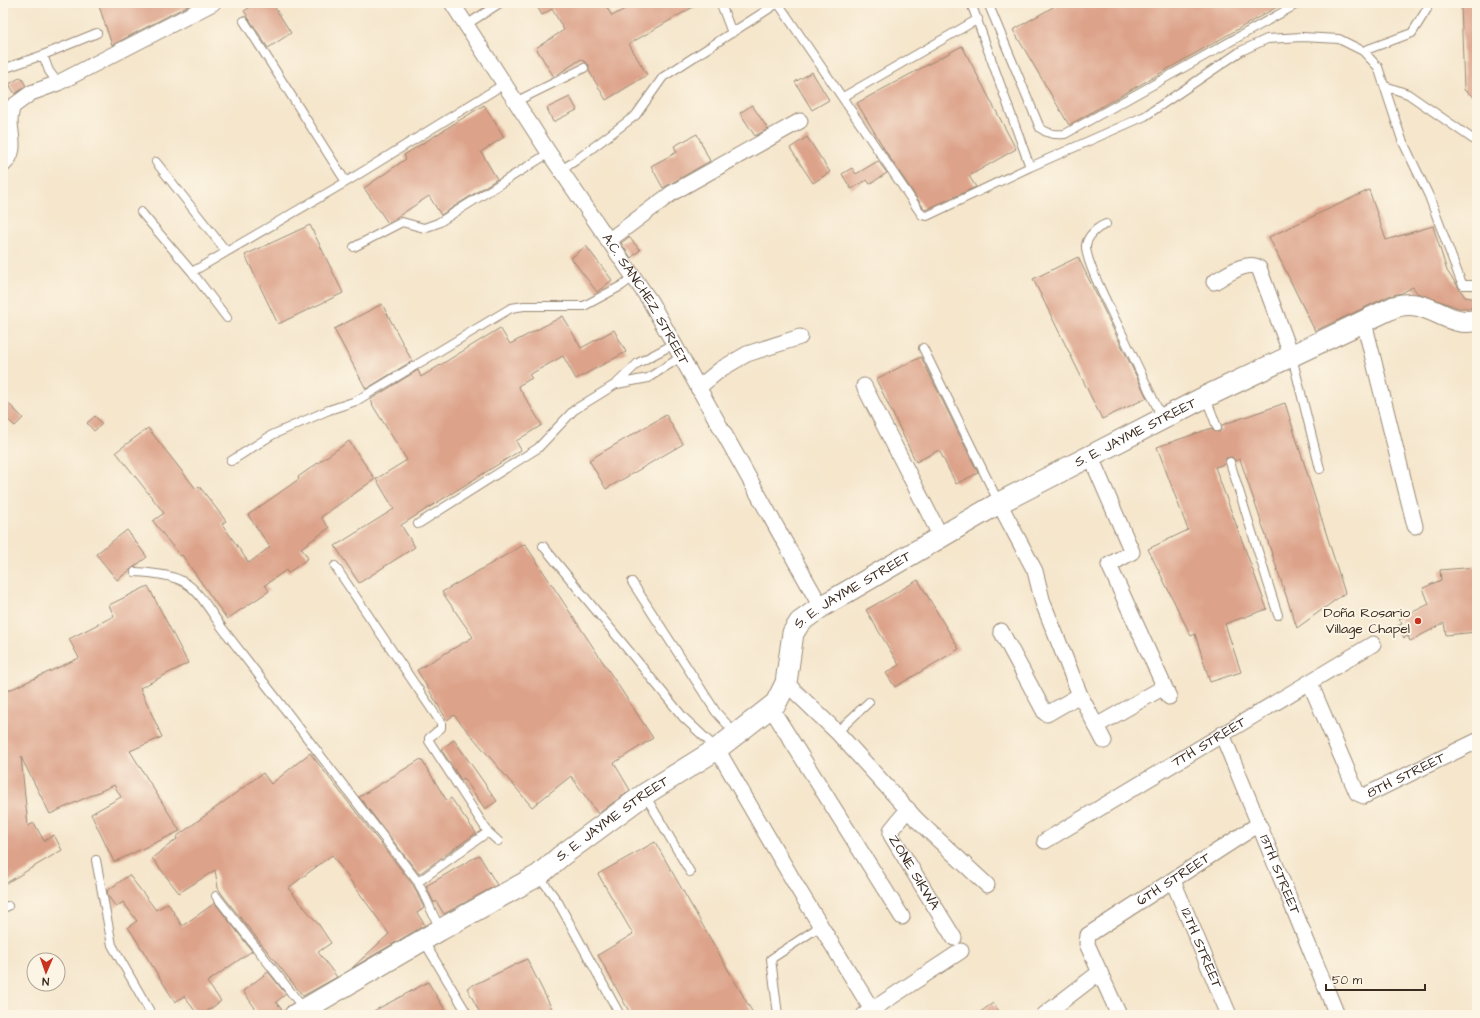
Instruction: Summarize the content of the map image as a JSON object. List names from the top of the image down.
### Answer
{
  "streets": {
    "street": [
      "A.C. SANCHEZ STREET",
      "S. E. JAYME STREET",
      "7TH STREET",
      "8TH STREET",
      "ZONE SIKWA",
      "13TH STREET",
      "6TH STREET",
      "12TH STREET"
    ]
  },
  "crossings": [
    ["A.C. SANCHEZ STREET", "S. E. JAYME STREET"],
    ["7TH STREET", "8TH STREET"],
    ["7TH STREET", "13TH STREET"],
    ["13TH STREET", "6TH STREET"],
    ["6TH STREET", "12TH STREET"]
  ],
  "places": ["Doña Rosario Village Chapel"],
  "scale_bar": "50 m",
  "north": "bottom"
}
